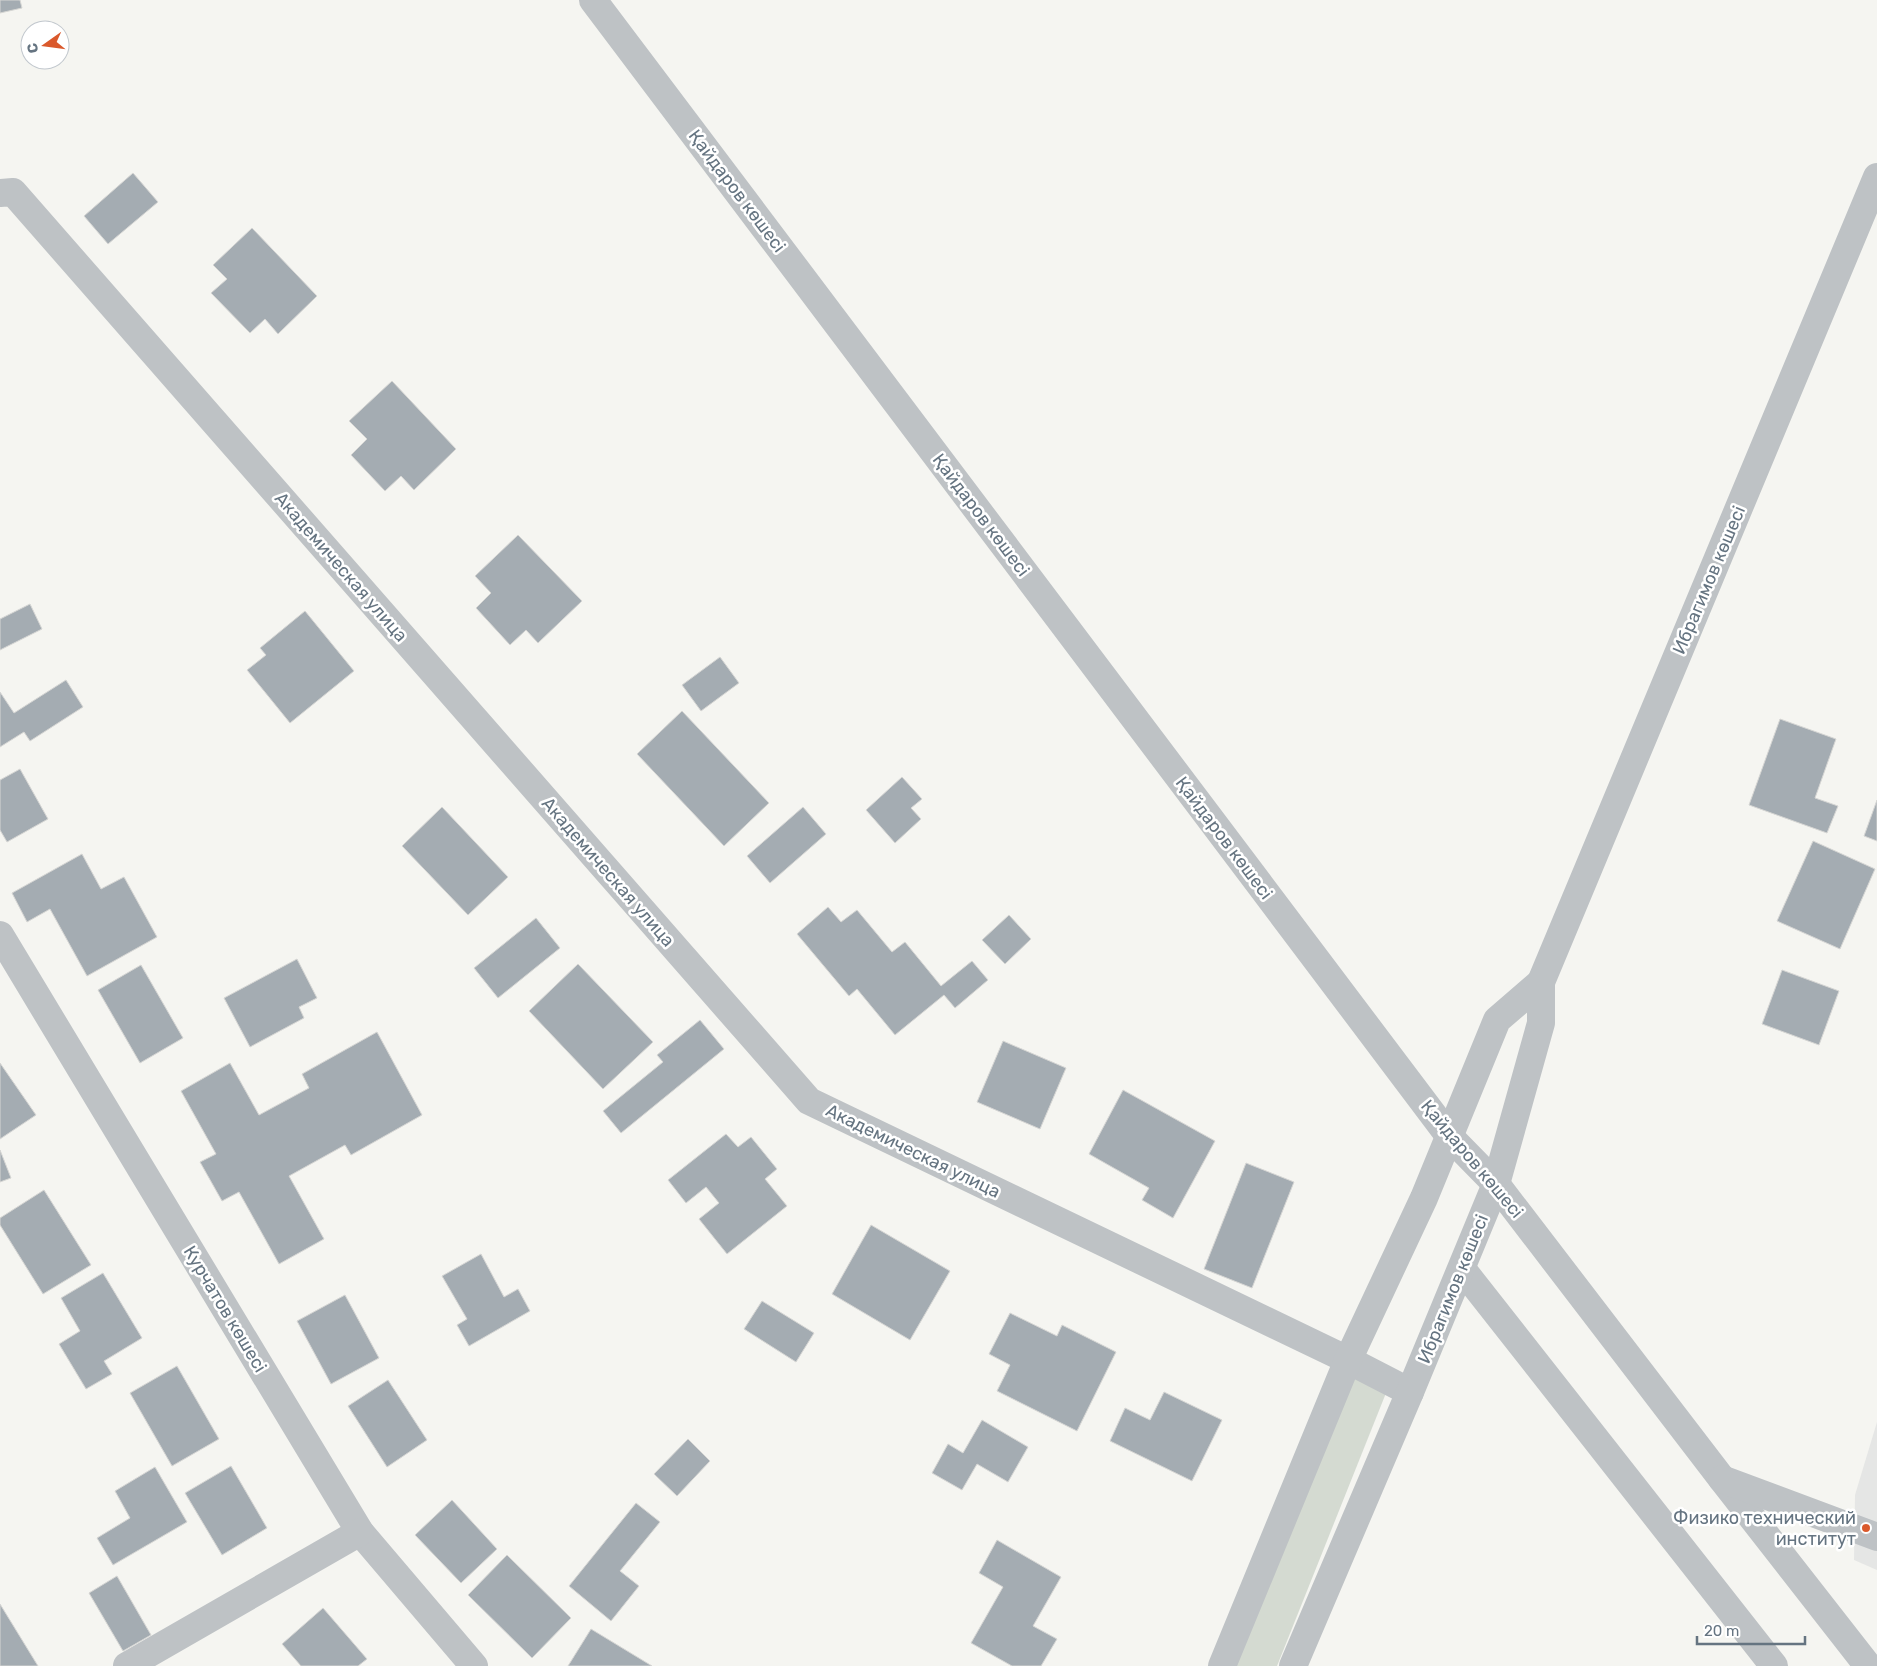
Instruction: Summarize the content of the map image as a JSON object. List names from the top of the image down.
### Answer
{
  "streets": {
    "street": [
      "Қайдаров көшесі",
      "Академическая улица",
      "Ибрагимов көшесі",
      "Курчатов көшесі"
    ]
  },
  "crossings": [
    ["Қайдаров көшесі", "Ибрагимов көшесі"],
    ["Академическая улица", "Ибрагимов көшесі"]
  ],
  "places": ["Физико технический институт"],
  "scale_bar": "20 m",
  "north": "left"
}
